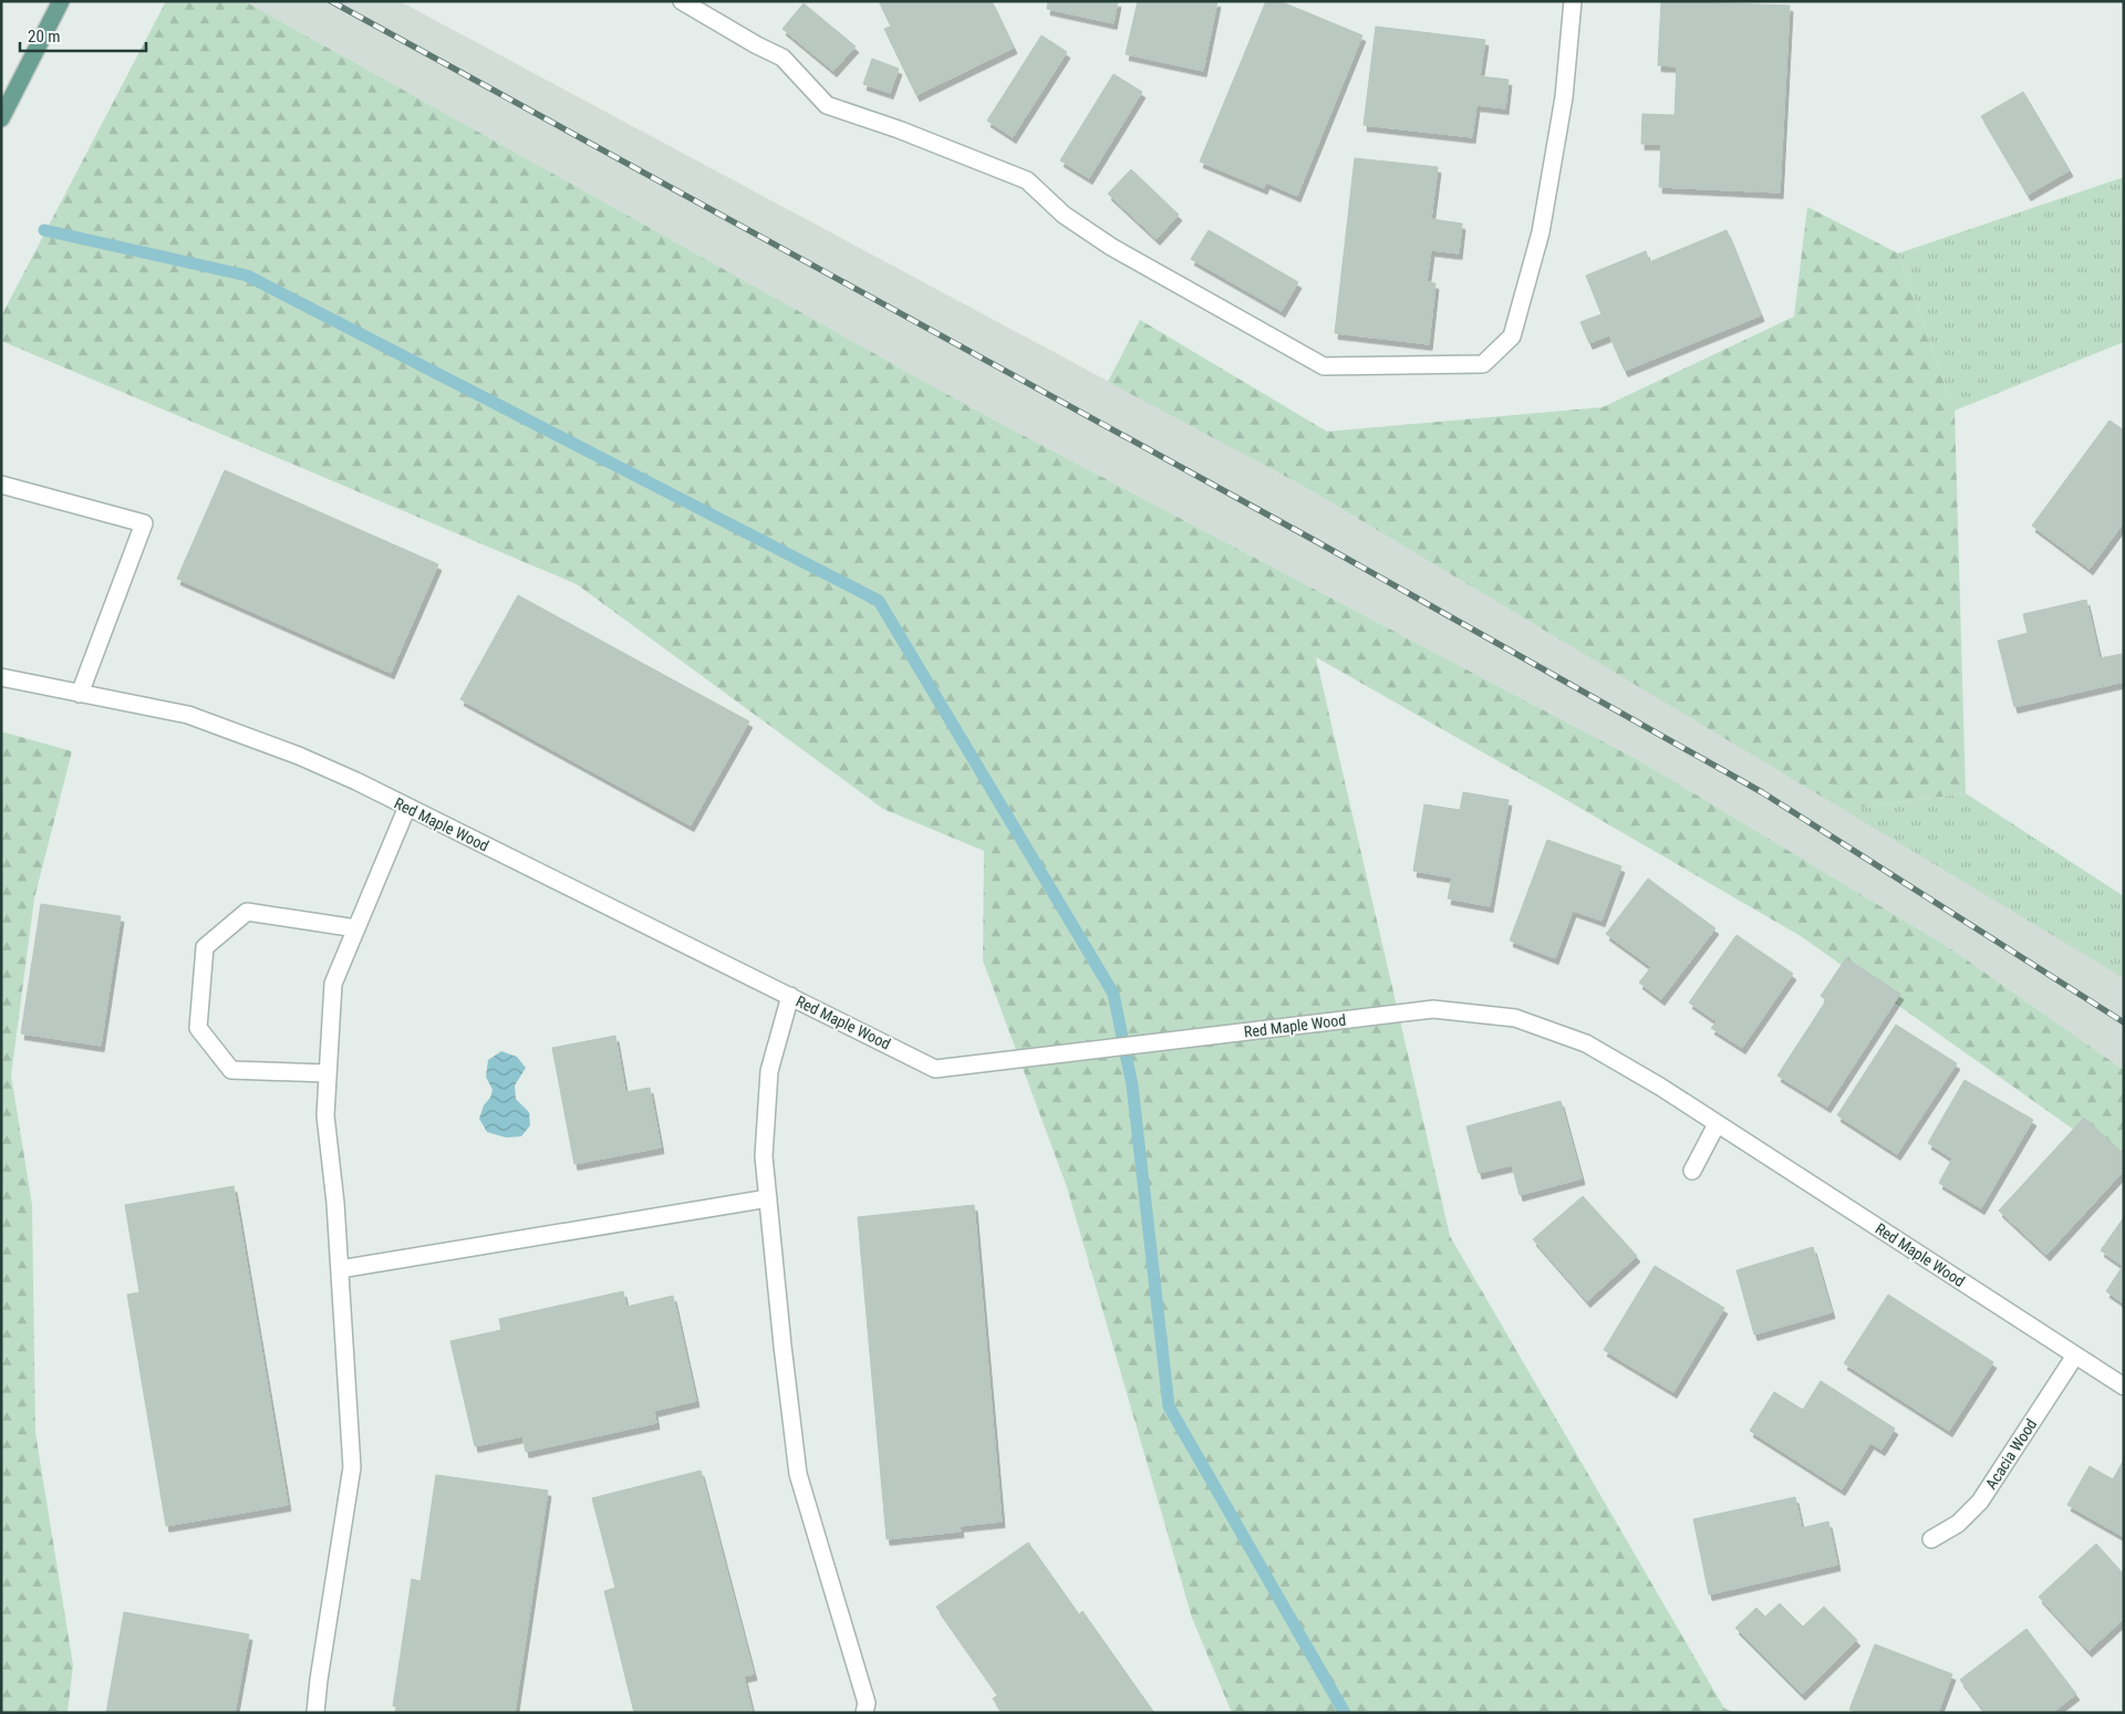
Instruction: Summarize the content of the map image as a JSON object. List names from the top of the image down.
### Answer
{
  "streets": {
    "street": ["Red Maple Wood", "Acacia Wood"]
  },
  "crossings": [
    ["Red Maple Wood", "Acacia Wood"]
  ],
  "scale_bar": "20 m"
}
